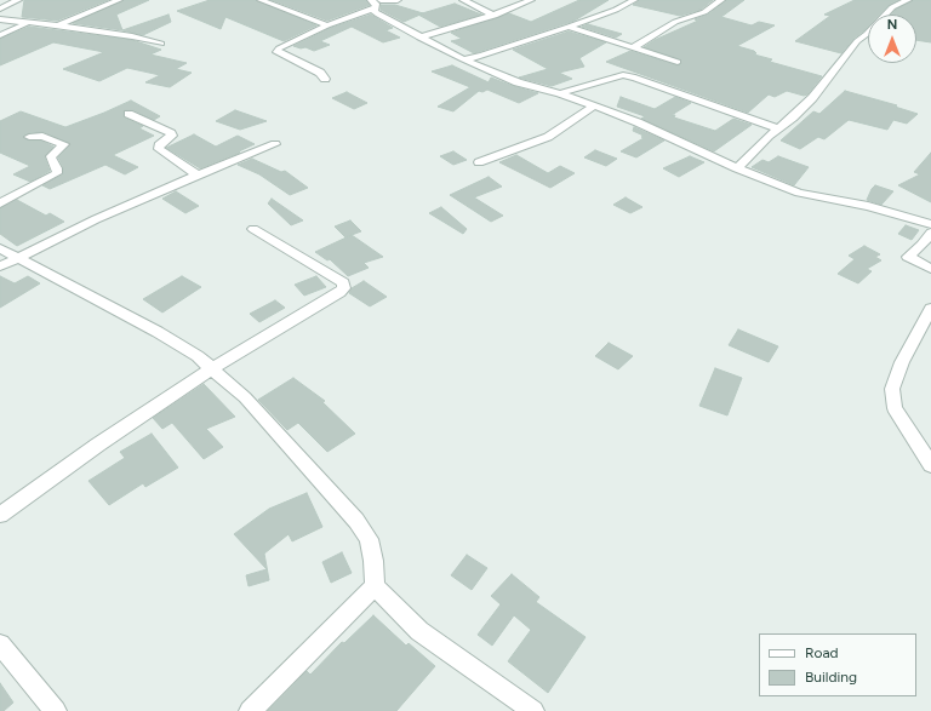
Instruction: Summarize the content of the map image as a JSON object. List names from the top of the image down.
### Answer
{
  "legend": ["Road", "Building"],
  "north": "top"
}
